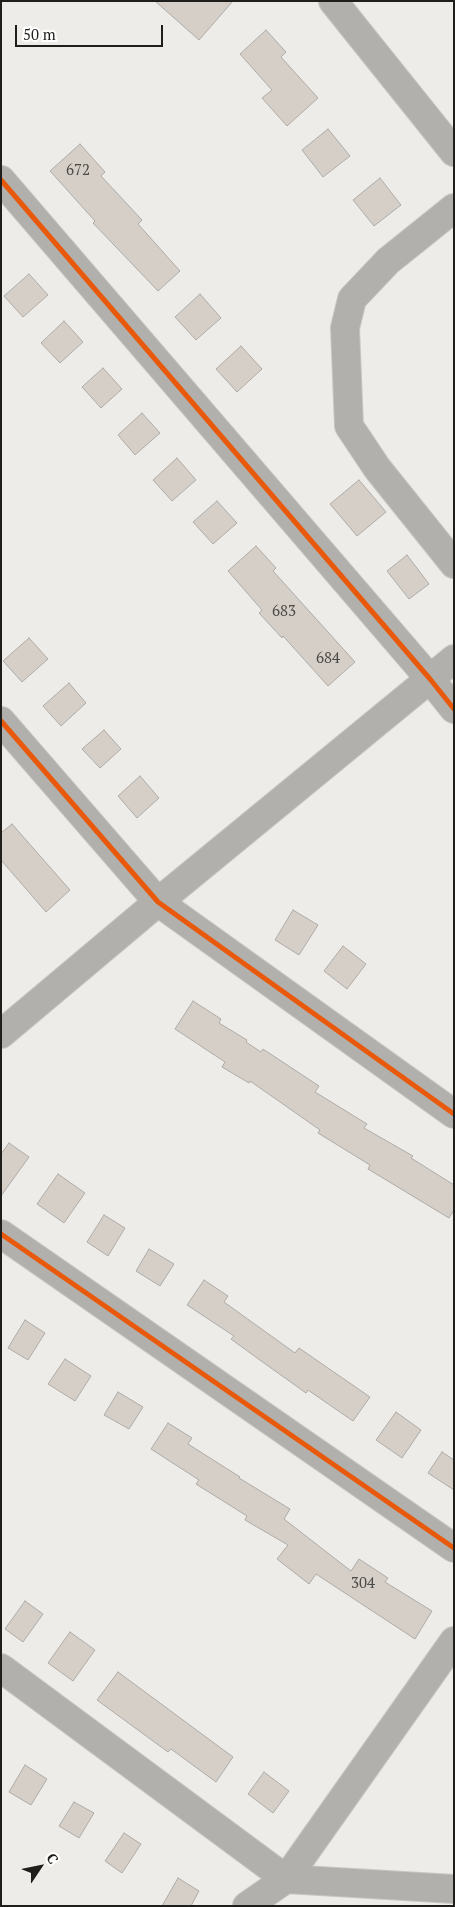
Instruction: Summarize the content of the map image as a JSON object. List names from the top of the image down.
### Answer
{
  "house_numbers": [
    "672",
    "683",
    "684",
    "304"
  ],
  "scale_bar": "50 m",
  "north": "top right"
}
